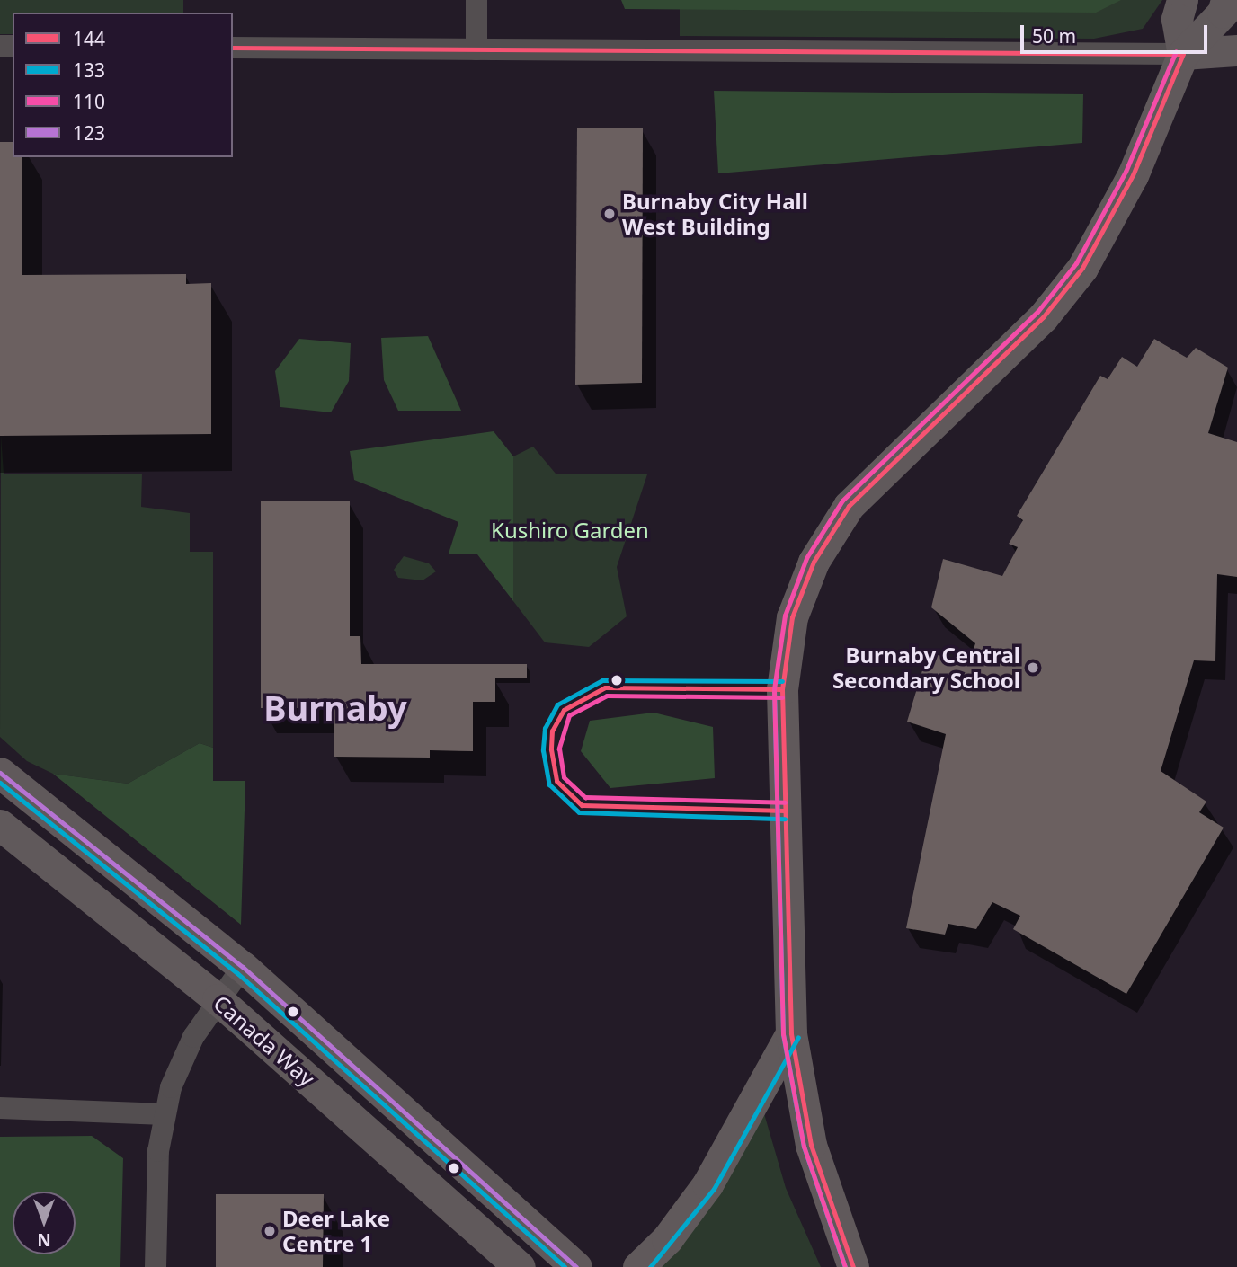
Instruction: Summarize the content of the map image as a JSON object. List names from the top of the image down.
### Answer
{
  "streets": {
    "main road": ["Canada Way"]
  },
  "districts": ["Burnaby"],
  "parks": ["Kushiro Garden"],
  "places": ["Burnaby City Hall West Building", "Burnaby Central Secondary School", "Deer Lake Centre 1"],
  "lines": [
    "transit line 144",
    "transit line 110",
    "transit line 133",
    "transit line 123"
  ],
  "legend": [
    "144",
    "133",
    "110",
    "123"
  ],
  "scale_bar": "50 m",
  "north": "bottom"
}
